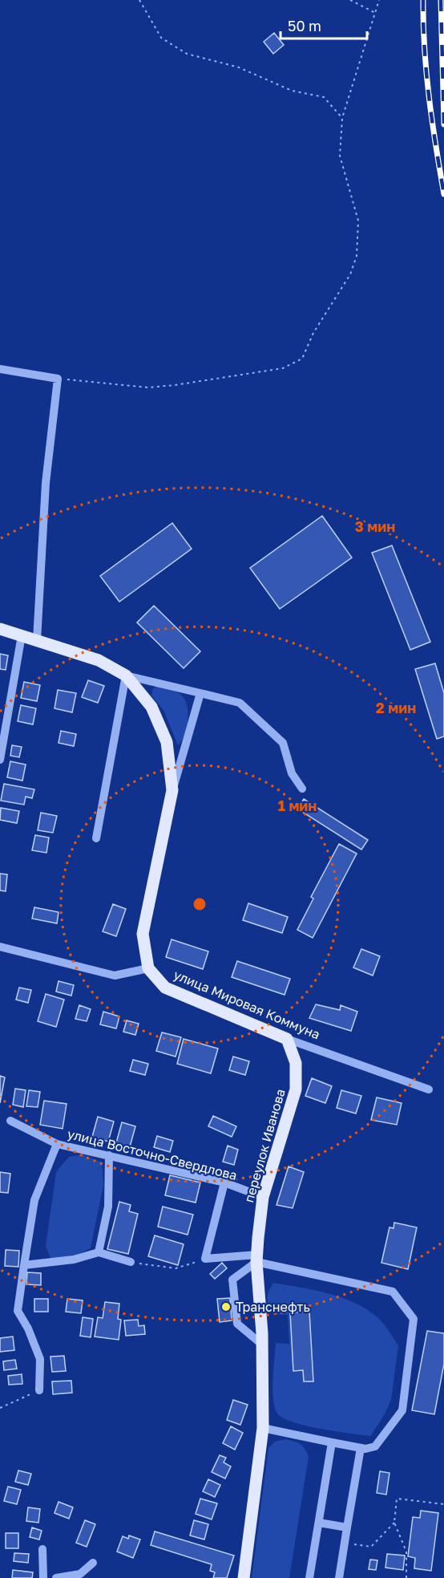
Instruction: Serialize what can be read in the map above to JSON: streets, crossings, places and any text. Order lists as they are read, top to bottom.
{
  "streets": {
    "main road": ["улица Мировая Коммуна", "переулок Иванова"],
    "street": ["улица Восточно-Свердлова"]
  },
  "crossings": [
    ["улица Мировая Коммуна", "переулок Иванова"],
    ["переулок Иванова", "улица Восточно-Свердлова"]
  ],
  "places": ["Транснефть"],
  "scale_bar": "50 m",
  "rings": ["3 мин", "2 мин", "1 мин"]
}
